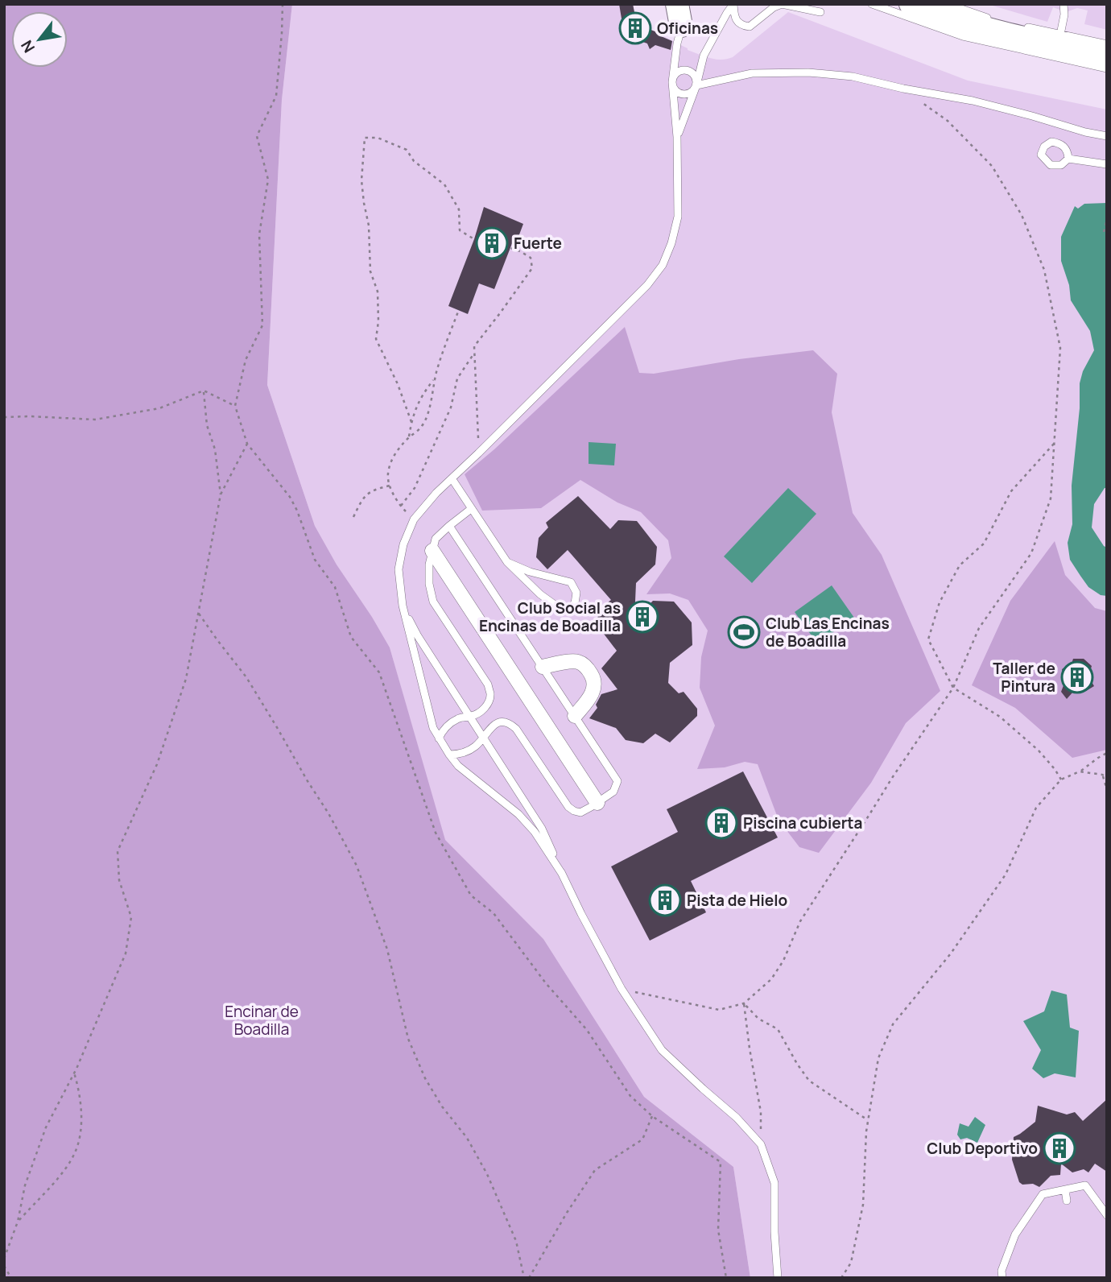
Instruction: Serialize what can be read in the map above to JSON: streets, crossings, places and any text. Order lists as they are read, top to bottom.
{
  "parks": ["Encinar de Boadilla"],
  "places": {
    "building": [
      "Oficinas",
      "Fuerte",
      "Club Social as Encinas de Boadilla",
      "Taller de Pintura",
      "Piscina cubierta",
      "Pista de Hielo",
      "Club Deportivo"
    ],
    "sports": ["Club Las Encinas de Boadilla"]
  },
  "north": "bottom left"
}
